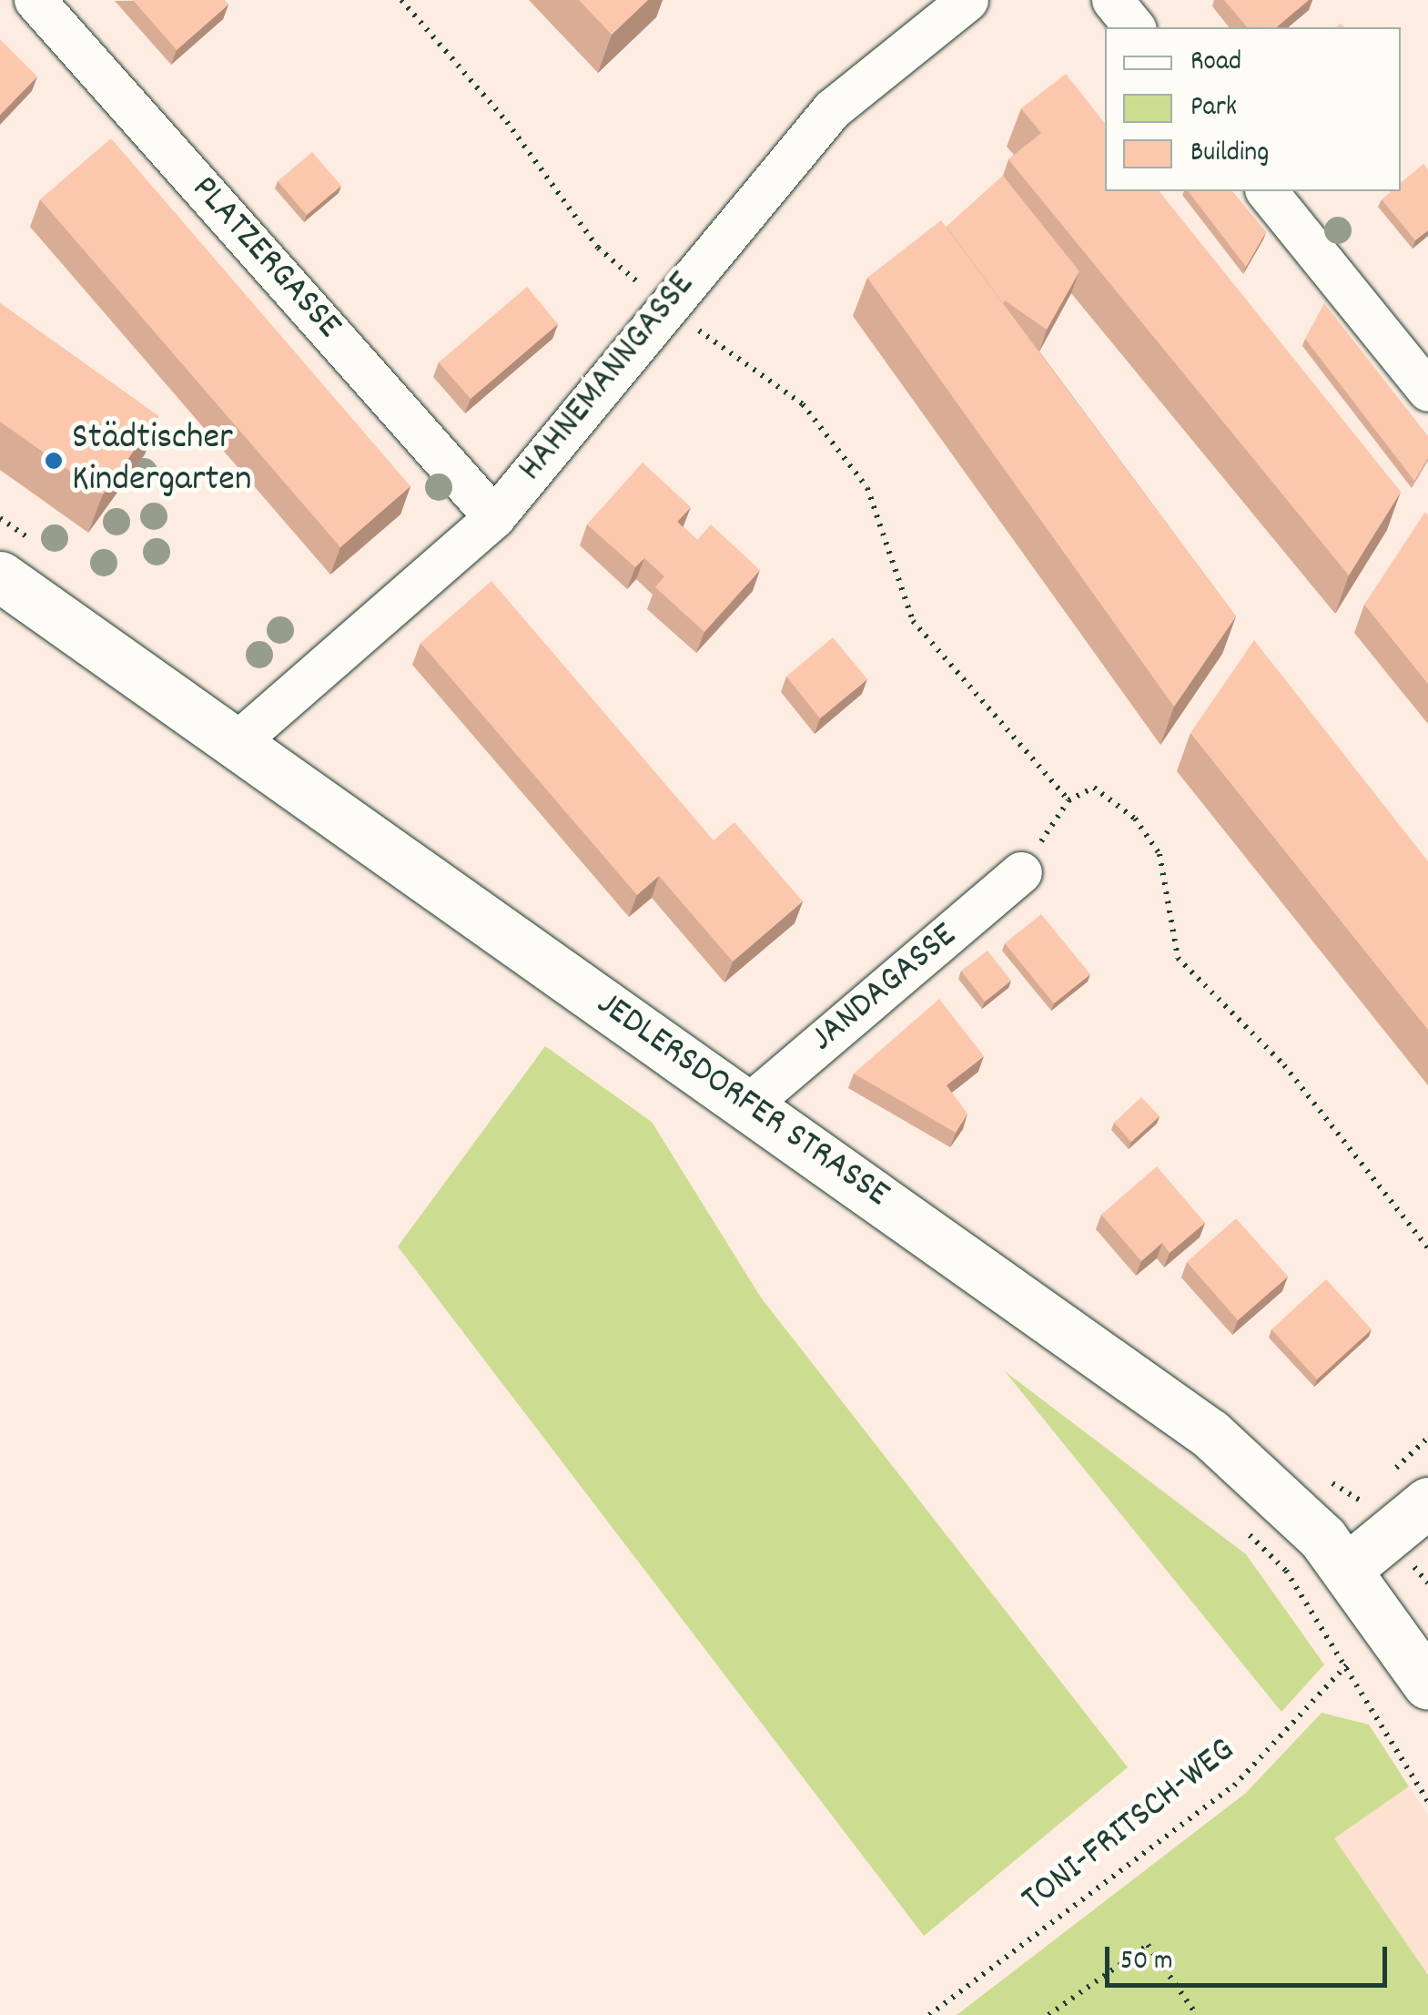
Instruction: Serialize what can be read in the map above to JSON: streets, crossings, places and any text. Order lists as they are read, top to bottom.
{
  "streets": {
    "street": [
      "PLATZERGASSE",
      "HAHNEMANNGASSE",
      "JANDAGASSE",
      "JEDLERSDORFER STRASSE"
    ],
    "path": ["TONI-FRITSCH-WEG"]
  },
  "crossings": [
    ["PLATZERGASSE", "HAHNEMANNGASSE"],
    ["HAHNEMANNGASSE", "JEDLERSDORFER STRASSE"],
    ["JANDAGASSE", "JEDLERSDORFER STRASSE"]
  ],
  "places": ["Städtischer Kindergarten"],
  "legend": ["Road", "Park", "Building"],
  "scale_bar": "50 m"
}
